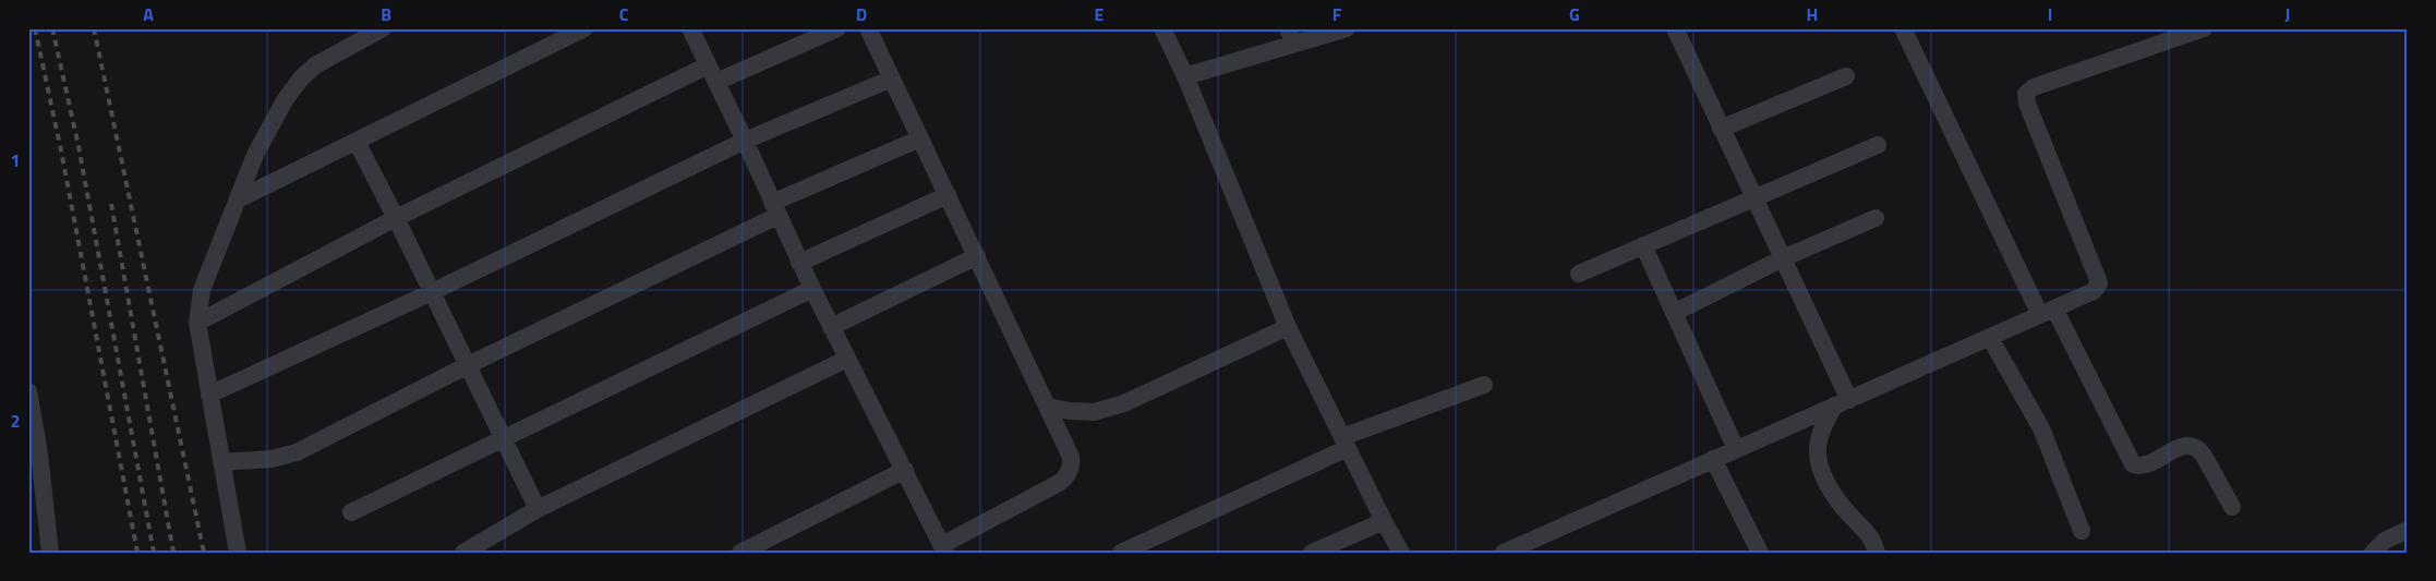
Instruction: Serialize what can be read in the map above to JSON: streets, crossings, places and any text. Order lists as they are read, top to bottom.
{
  "grid": {
    "columns": [
      "A",
      "B",
      "C",
      "D",
      "E",
      "F",
      "G",
      "H",
      "I",
      "J"
    ],
    "rows": ["1", "2"]
  }
}
